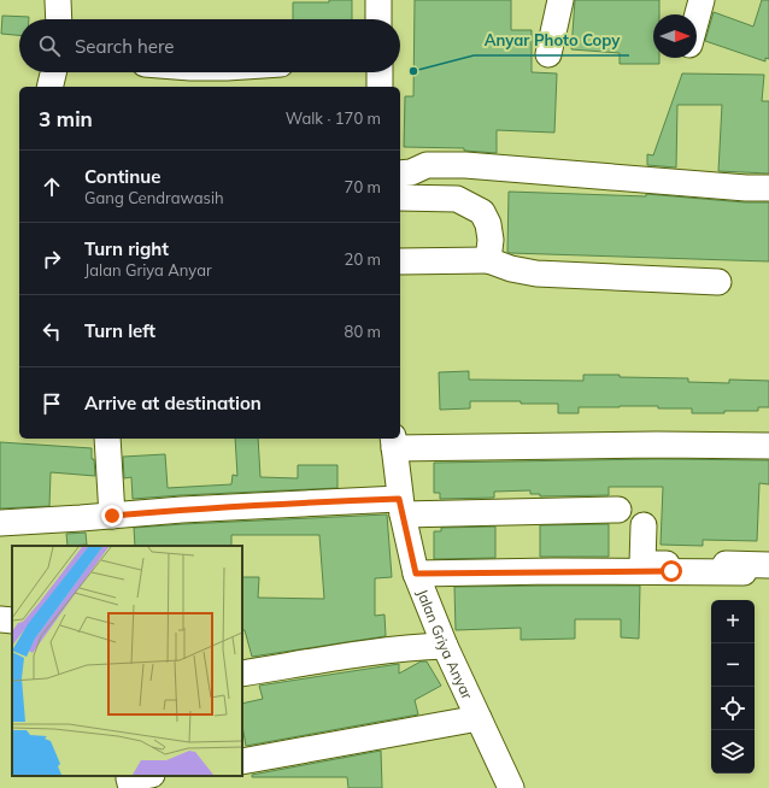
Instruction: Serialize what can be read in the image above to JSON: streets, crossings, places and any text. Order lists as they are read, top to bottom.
{
  "streets": {
    "street": ["Jalan Griya Anyar"]
  },
  "places": ["Anyar Photo Copy"],
  "north": "right",
  "page": {
    "search": "Search here",
    "heading": ["3 min", "Walk · 170 m"],
    "list": [
      ["Continue", "Gang Cendrawasih", "70 m"],
      ["Turn right", "Jalan Griya Anyar", "20 m"],
      ["Turn left", "80 m"],
      "Arrive at destination"
    ],
    "map_buttons": ["+", "−"]
  }
}
